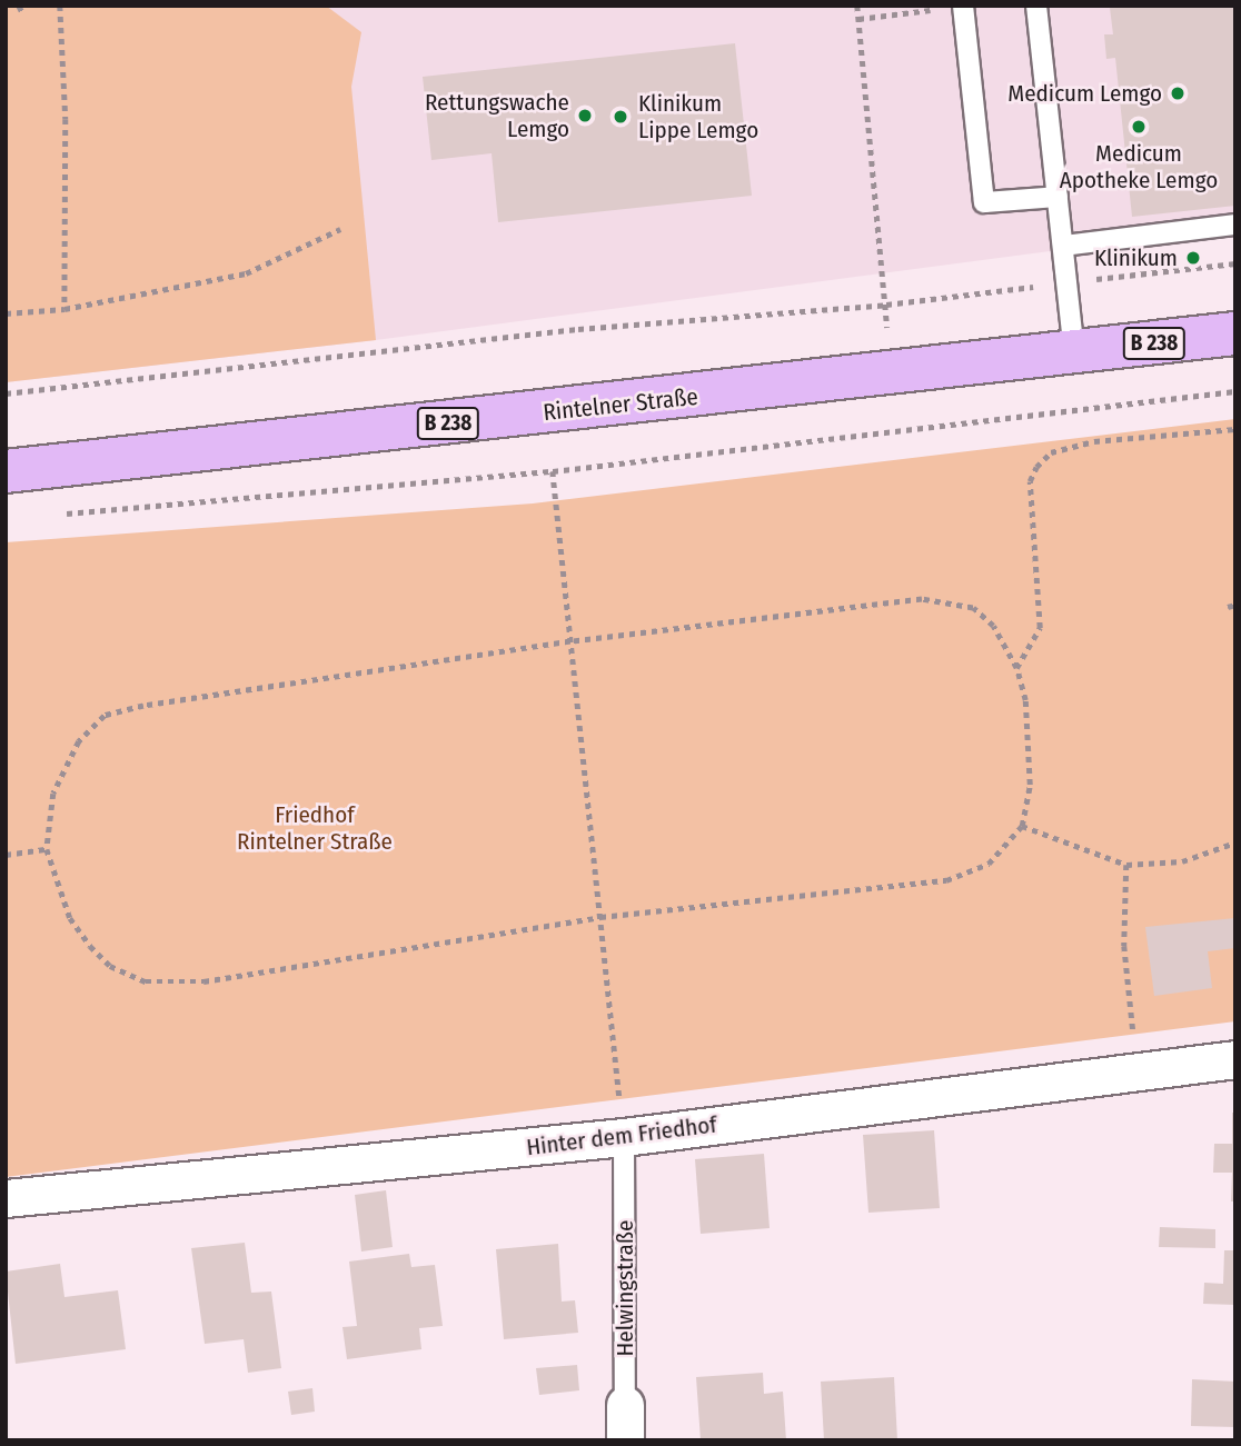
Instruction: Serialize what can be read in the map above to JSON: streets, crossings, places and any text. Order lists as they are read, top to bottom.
{
  "streets": {
    "main road": ["B 238", "Rintelner Straße"],
    "street": ["Hinter dem Friedhof"],
    "lane": ["Helwingstraße"]
  },
  "crossings": [
    ["Hinter dem Friedhof", "Helwingstraße"]
  ],
  "parks": ["Friedhof Rintelner Straße"],
  "places": [
    "Medicum Lemgo",
    "Rettungswache Lemgo",
    "Klinikum Lippe Lemgo",
    "Medicum Apotheke Lemgo",
    "Klinikum"
  ]
}
